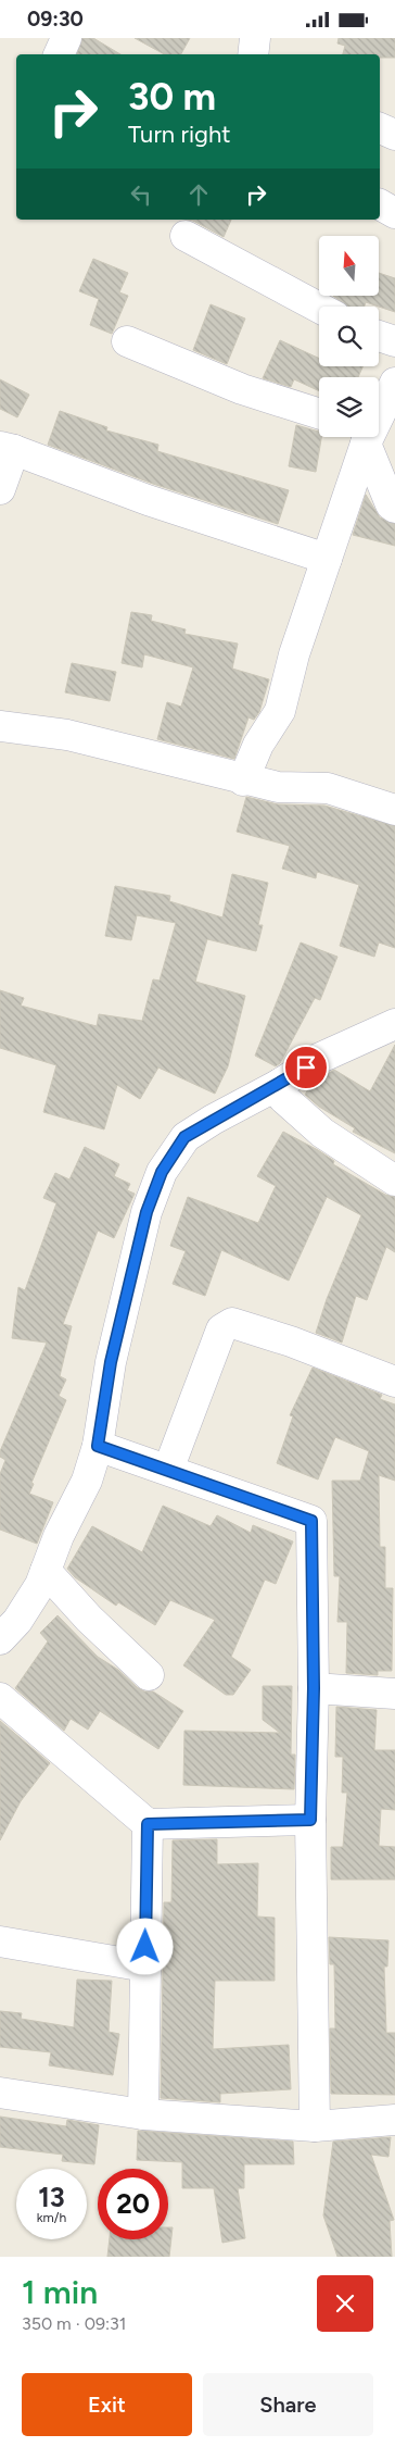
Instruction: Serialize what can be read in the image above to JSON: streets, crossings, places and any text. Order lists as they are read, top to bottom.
{
  "north": "top",
  "page": {
    "status": "09:30",
    "turn": ["30 m", "Turn right"],
    "speed": "13 km/h",
    "limit": "20",
    "heading": ["1 min", "350 m · 09:31"],
    "buttons": ["Exit", "Share"]
  }
}
